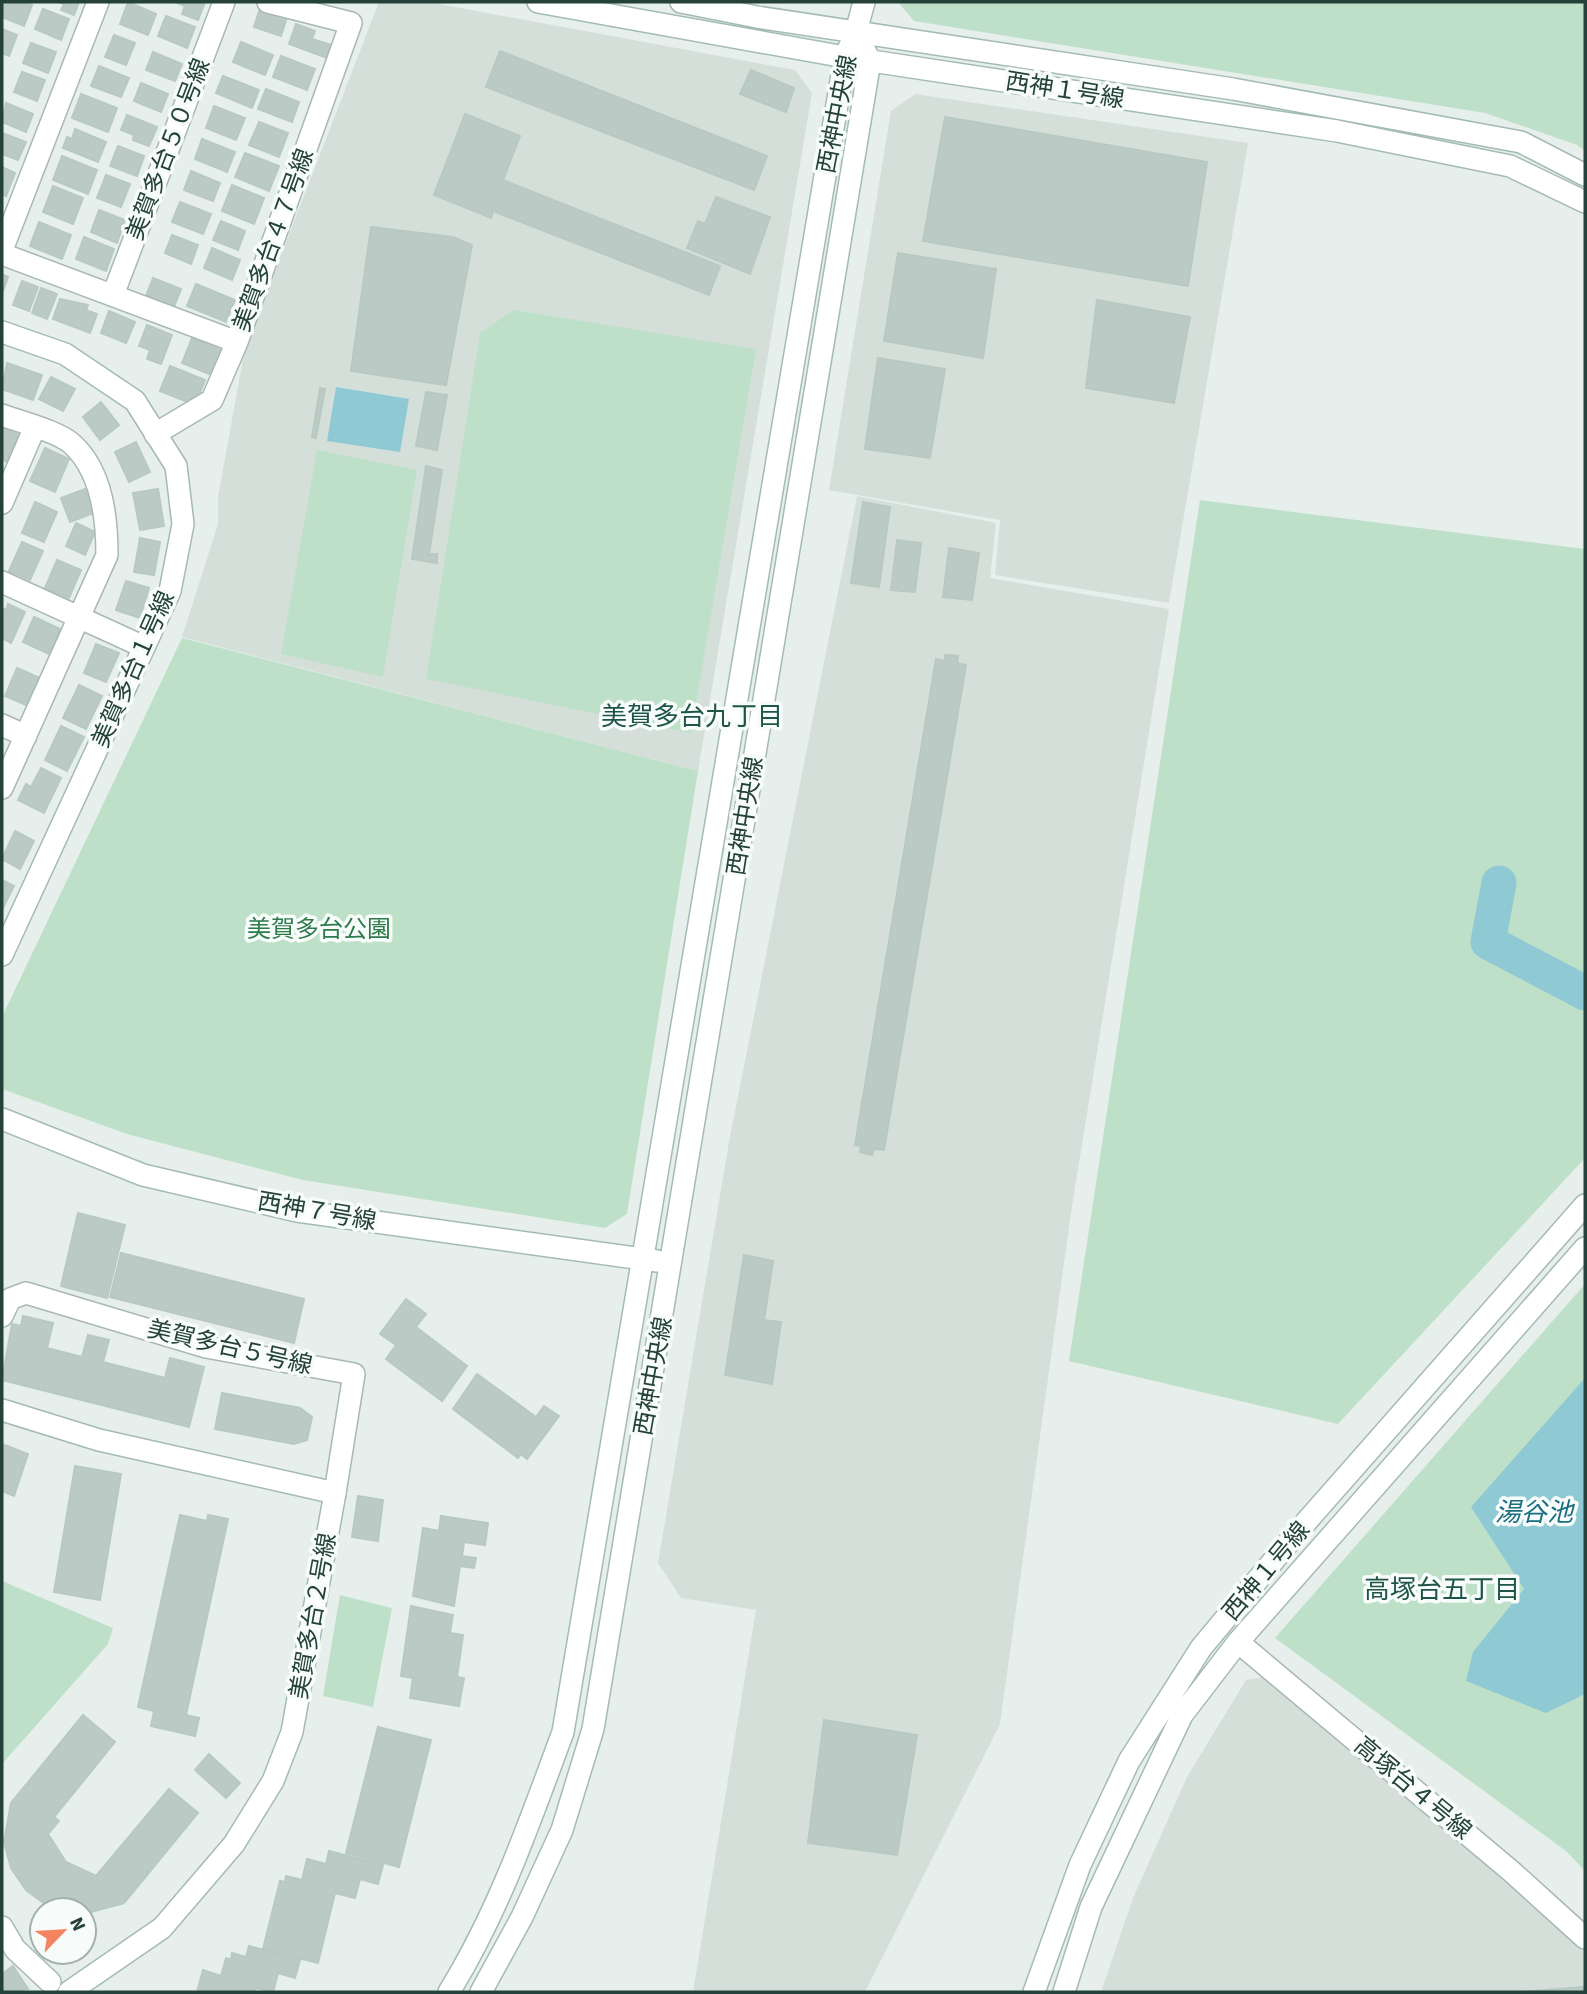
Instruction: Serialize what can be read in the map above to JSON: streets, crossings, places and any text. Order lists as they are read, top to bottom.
{
  "streets": {
    "street": [
      "西神１号線",
      "西神中央線",
      "美賀多台５０号線",
      "美賀多台４７号線",
      "美賀多台１号線",
      "西神７号線",
      "美賀多台５号線",
      "美賀多台２号線",
      "高塚台４号線"
    ]
  },
  "crossings": [
    ["西神１号線", "西神中央線"],
    ["西神１号線", "高塚台４号線"],
    ["西神中央線", "西神７号線"],
    ["美賀多台５０号線", "美賀多台４７号線"],
    ["美賀多台５号線", "美賀多台２号線"]
  ],
  "districts": ["美賀多台九丁目", "高塚台五丁目"],
  "water": ["湯谷池"],
  "parks": ["美賀多台公園"],
  "north": "top right"
}
